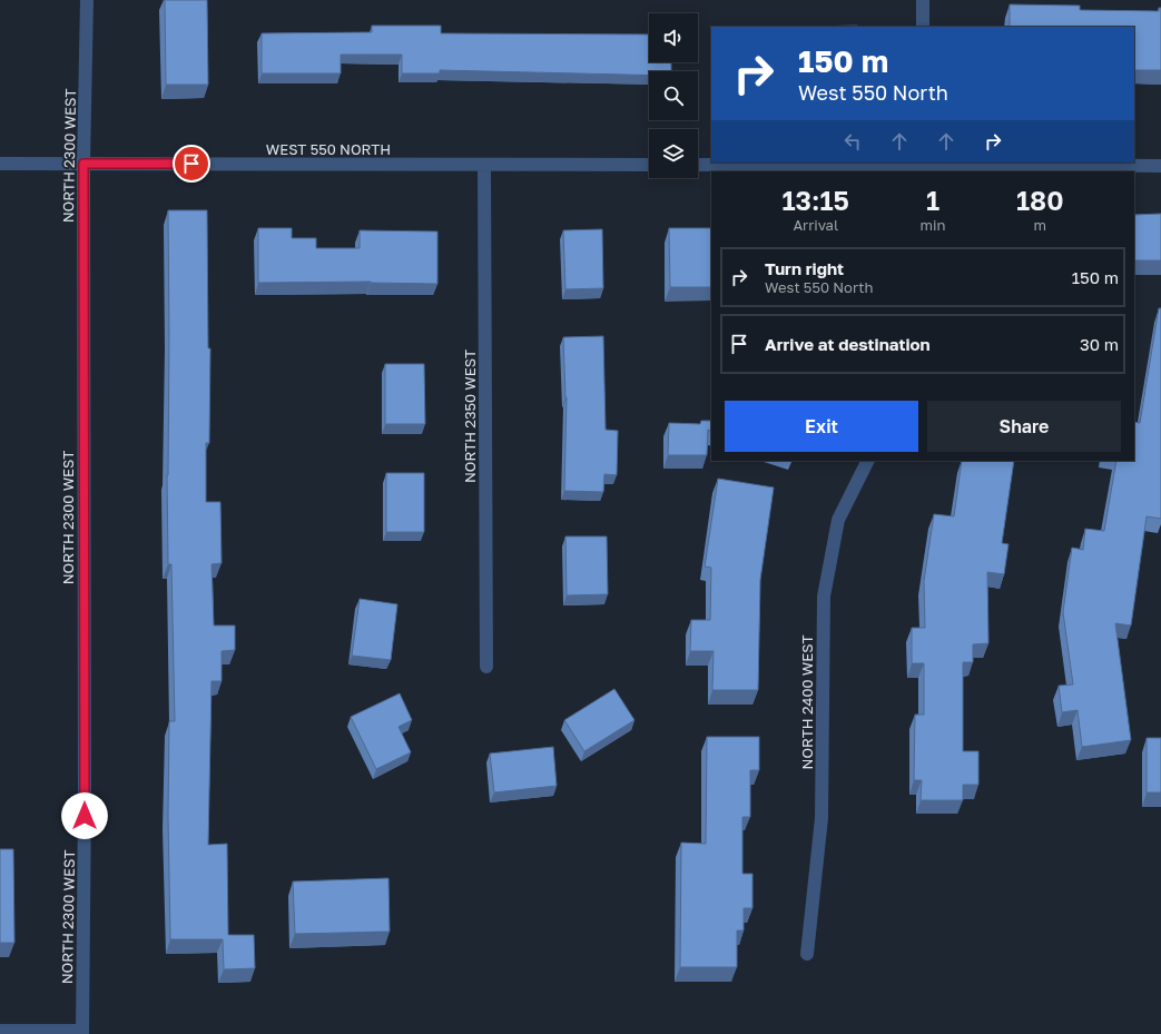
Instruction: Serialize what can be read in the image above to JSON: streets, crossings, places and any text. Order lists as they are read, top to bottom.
{
  "streets": {
    "street": [
      "WEST 550 NORTH",
      "NORTH 2300 WEST",
      "NORTH 2350 WEST",
      "NORTH 2400 WEST"
    ]
  },
  "crossings": [
    ["WEST 550 NORTH", "NORTH 2300 WEST"],
    ["WEST 550 NORTH", "NORTH 2350 WEST"]
  ],
  "page": {
    "turn": ["150 m", "West 550 North"],
    "eta": [
      "13:15",
      "Arrival",
      "1",
      "min",
      "180",
      "m"
    ],
    "list": [
      {
        "name": "Turn right",
        "note": "West 550 North",
        "value": "150 m"
      },
      {
        "name": "Arrive at destination",
        "value": "30 m"
      }
    ],
    "buttons": ["Exit", "Share"]
  }
}
